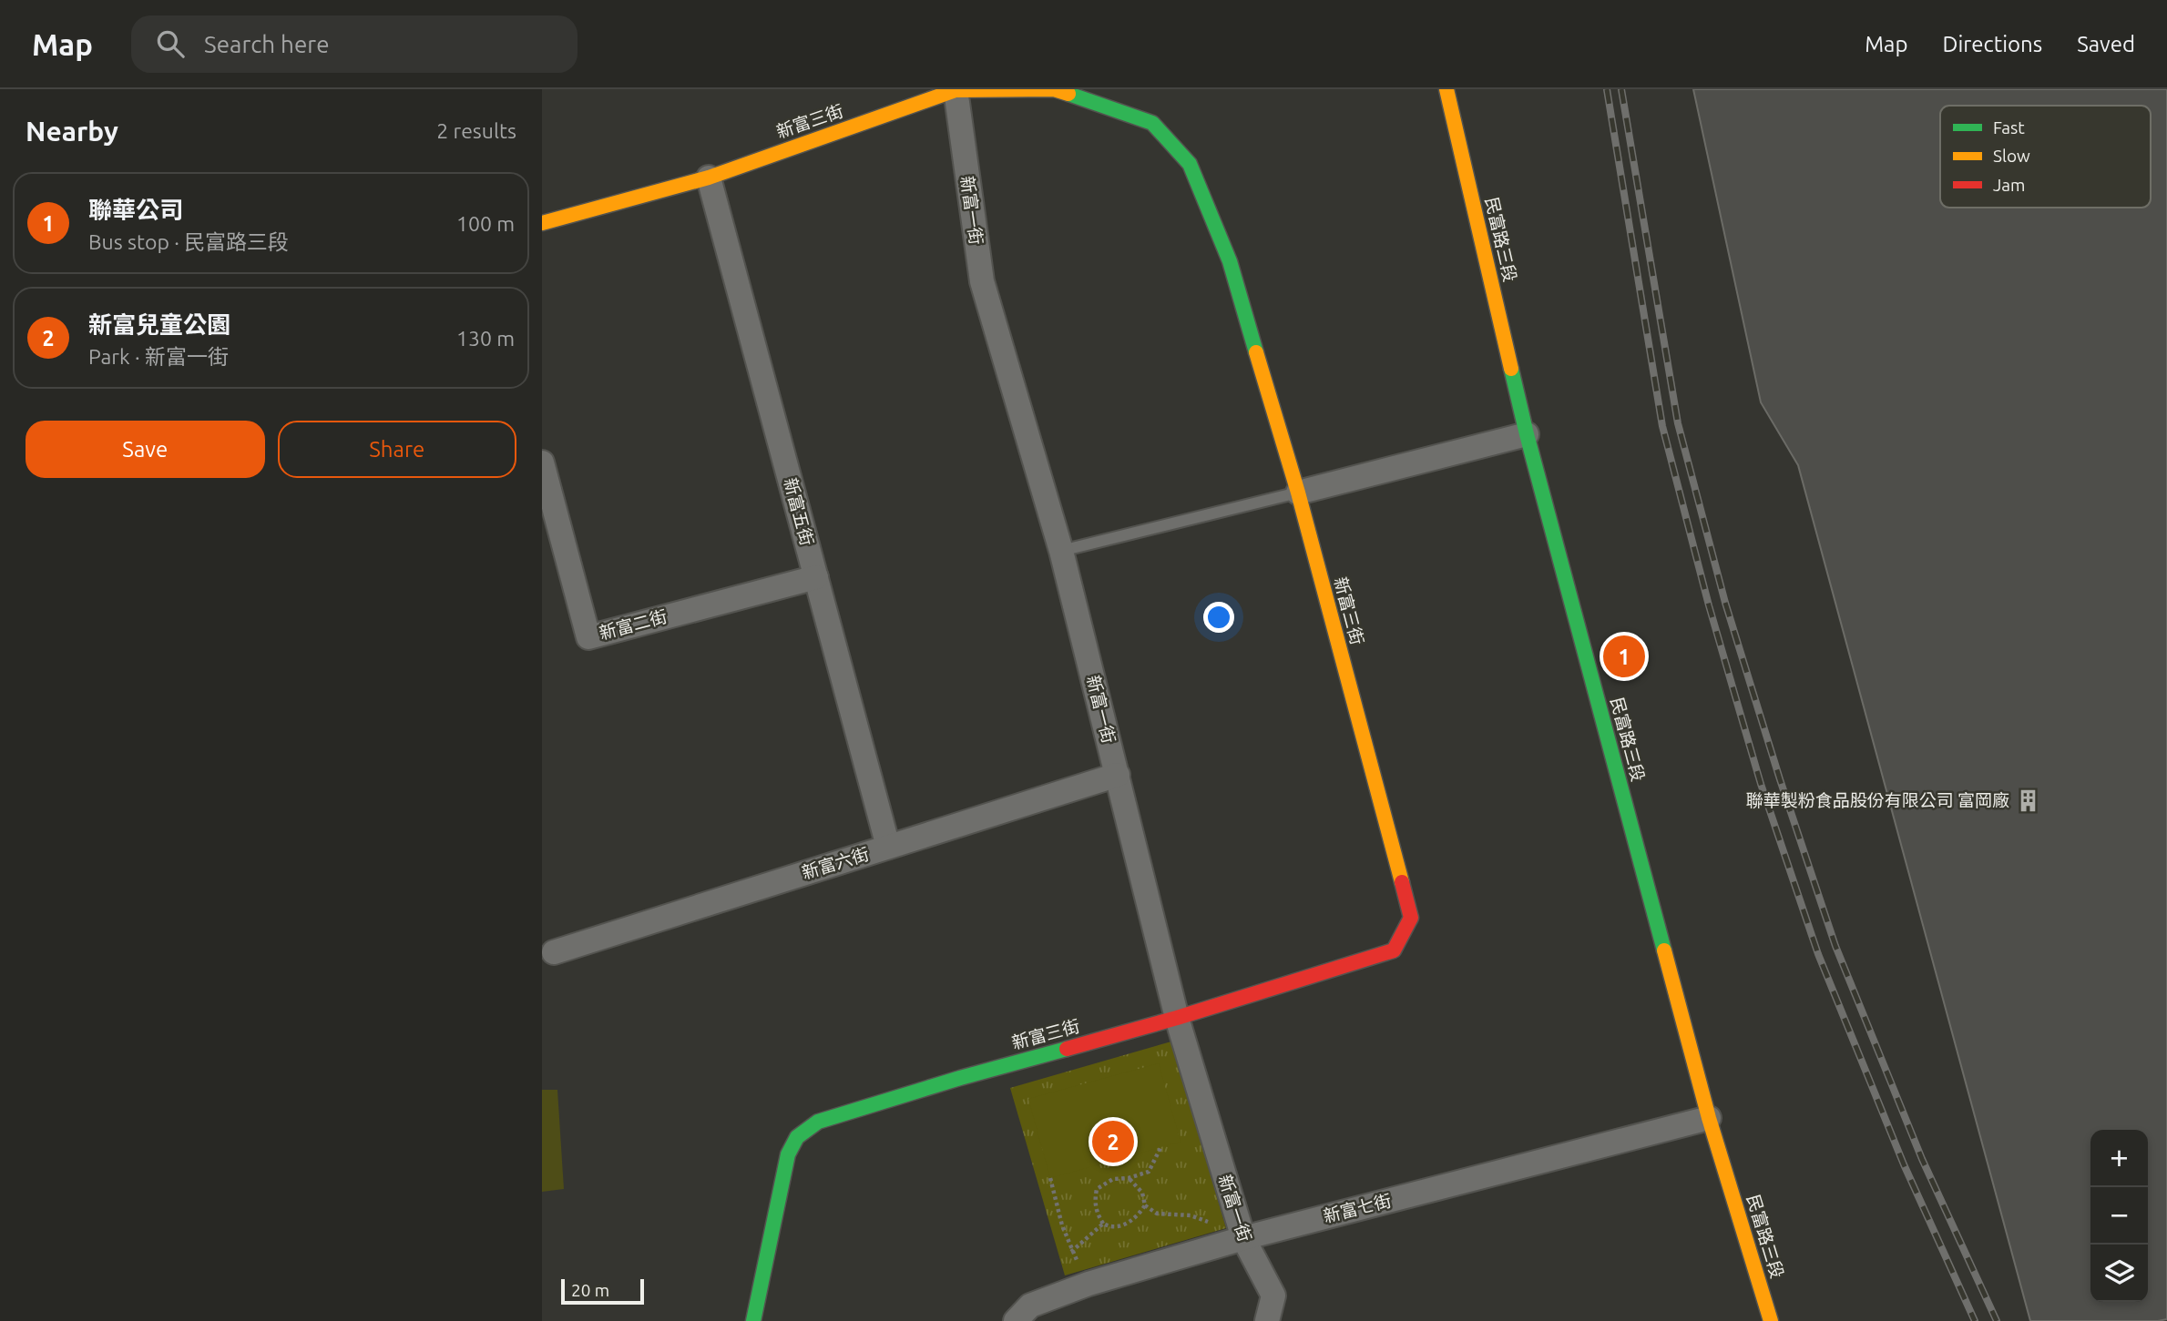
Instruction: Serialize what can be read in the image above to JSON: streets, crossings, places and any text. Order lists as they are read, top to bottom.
{
  "streets": {
    "street": [
      "新富三街",
      "新富一街",
      "民富路三段",
      "新富五街",
      "新富二街",
      "新富六街",
      "新富七街"
    ]
  },
  "crossings": [
    ["新富三街", "新富一街"],
    ["新富三街", "新富五街"],
    ["新富一街", "新富六街"],
    ["新富一街", "新富七街"],
    ["民富路三段", "新富七街"],
    ["新富五街", "新富二街"],
    ["新富五街", "新富六街"]
  ],
  "places": {
    "building": ["聯華製粉食品股份有限公司 富岡廠"]
  },
  "legend": ["Fast", "Slow", "Jam"],
  "scale_bar": "20 m",
  "page": {
    "header": "Map",
    "search": "Search here",
    "nav": ["Map", "Directions", "Saved"],
    "heading": ["Nearby", "2 results"],
    "list": [
      {
        "mark": "1",
        "name": "聯華公司",
        "note": "Bus stop · 民富路三段",
        "value": "100 m"
      },
      {
        "mark": "2",
        "name": "新富兒童公園",
        "note": "Park · 新富一街",
        "value": "130 m"
      }
    ],
    "buttons": ["Save", "Share"],
    "pins": ["1", "2"],
    "map_buttons": ["+", "−"],
    "scale": "20 m"
  }
}
